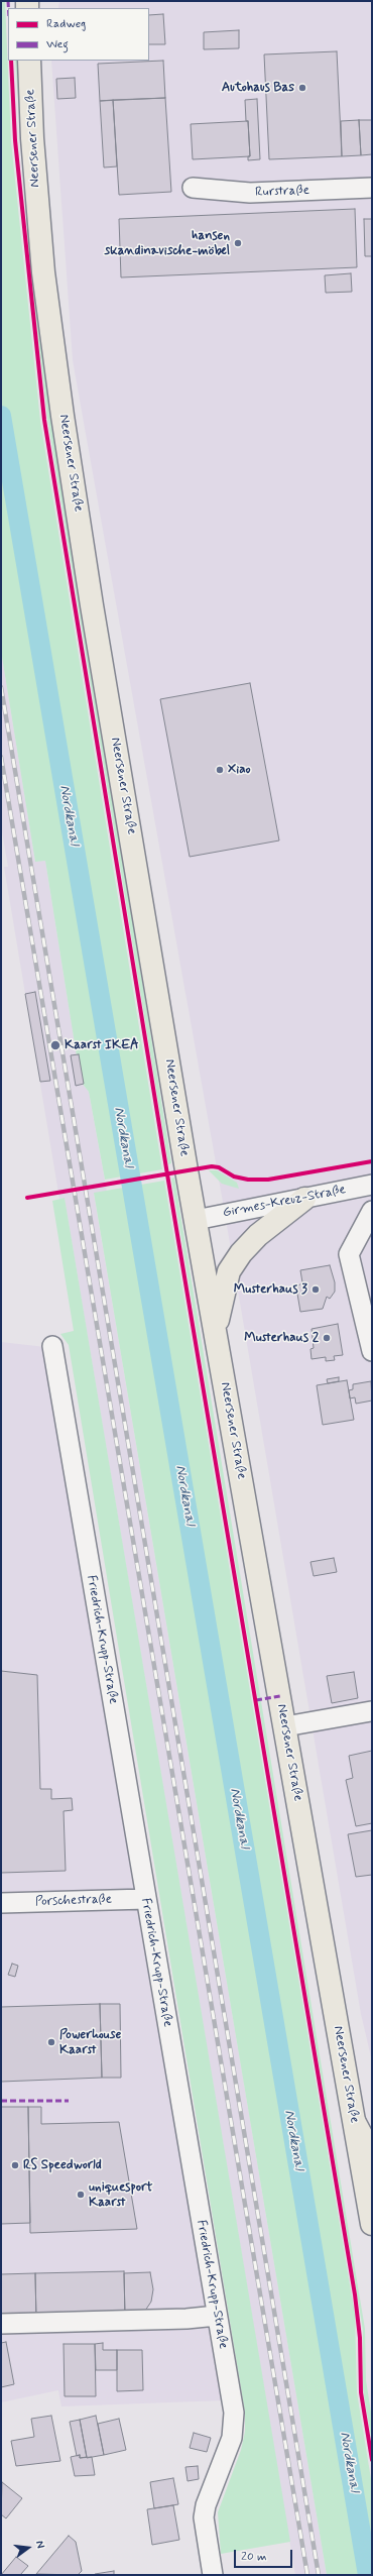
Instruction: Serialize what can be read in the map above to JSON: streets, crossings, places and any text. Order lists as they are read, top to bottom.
{
  "streets": {
    "main road": ["Neersener Straße"],
    "street": [
      "Rurstraße",
      "Girmes-Kreuz-Straße",
      "Friedrich-Krupp-Straße",
      "Porschestraße"
    ]
  },
  "crossings": [
    ["Neersener Straße", "Girmes-Kreuz-Straße"],
    ["Friedrich-Krupp-Straße", "Porschestraße"]
  ],
  "water": ["Nordkanal"],
  "places": [
    "Autohaus Bas",
    "hansen skandinavische-möbel",
    "Xiao",
    "Kaarst IKEA",
    "Musterhaus 3",
    "Musterhaus 2",
    "Powerhouse Kaarst",
    "RS Speedworld",
    "uniquesport Kaarst"
  ],
  "legend": ["Radweg", "Weg"],
  "scale_bar": "20 m",
  "north": "right"
}
